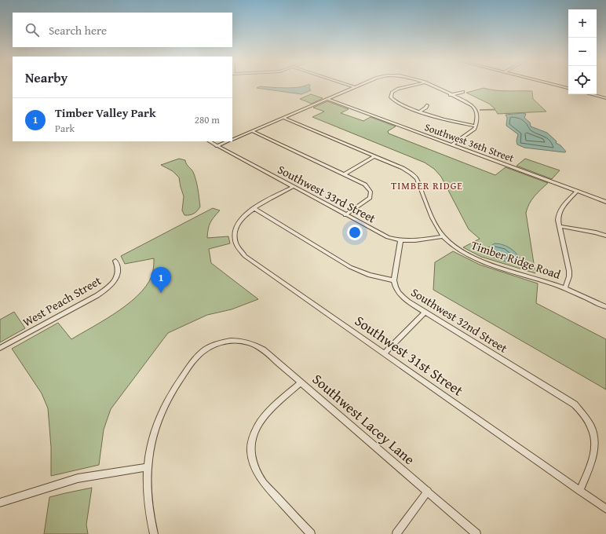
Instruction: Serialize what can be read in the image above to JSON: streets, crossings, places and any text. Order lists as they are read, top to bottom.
{
  "streets": {
    "street": [
      "Southwest 36th Street",
      "Southwest 33rd Street",
      "Timber Ridge Road",
      "West Peach Street",
      "Southwest 32nd Street",
      "Southwest 31st Street",
      "Southwest Lacey Lane"
    ]
  },
  "crossings": [
    ["Southwest 33rd Street", "Timber Ridge Road"],
    ["Southwest 32nd Street", "Southwest 31st Street"]
  ],
  "districts": ["TIMBER RIDGE"],
  "page": {
    "map_buttons": ["+", "−"],
    "search": "Search here",
    "heading": "Nearby",
    "list": [
      {
        "mark": "1",
        "name": "Timber Valley Park",
        "note": "Park",
        "value": "280 m"
      }
    ],
    "pins": "1"
  }
}
